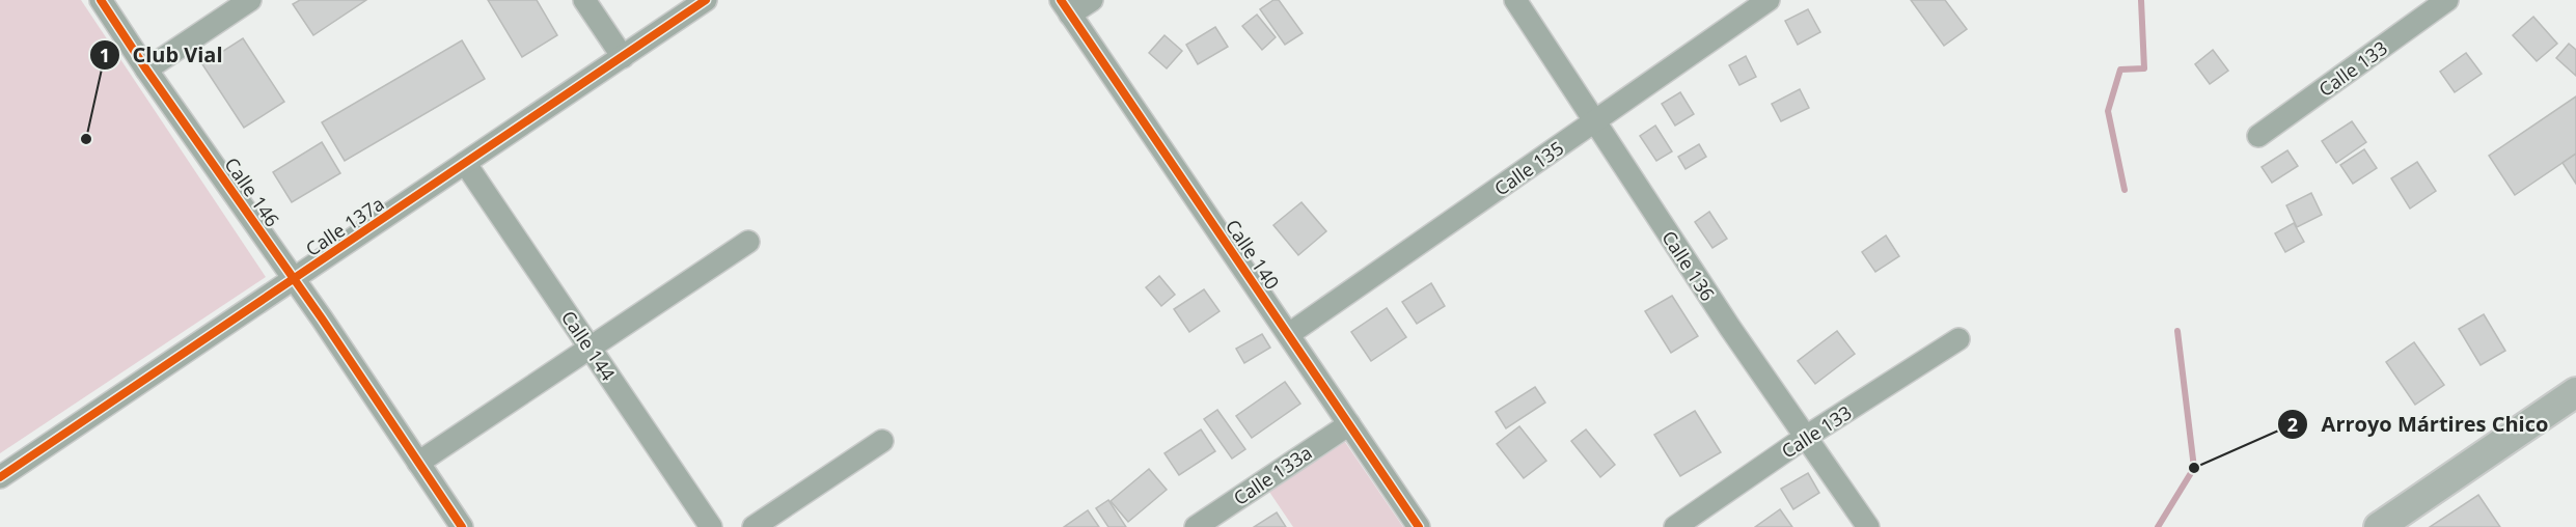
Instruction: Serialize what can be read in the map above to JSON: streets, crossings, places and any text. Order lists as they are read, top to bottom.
{
  "streets": {
    "street": [
      "Calle 133",
      "Calle 135",
      "Calle 146",
      "Calle 137a",
      "Calle 140",
      "Calle 136",
      "Calle 144",
      "Calle 133a"
    ]
  },
  "crossings": [
    ["Calle 133", "Calle 136"],
    ["Calle 135", "Calle 140"],
    ["Calle 135", "Calle 136"],
    ["Calle 146", "Calle 137a"],
    ["Calle 137a", "Calle 144"],
    ["Calle 140", "Calle 133a"]
  ],
  "places": ["Club Vial", "Arroyo Mártires Chico"]
}
